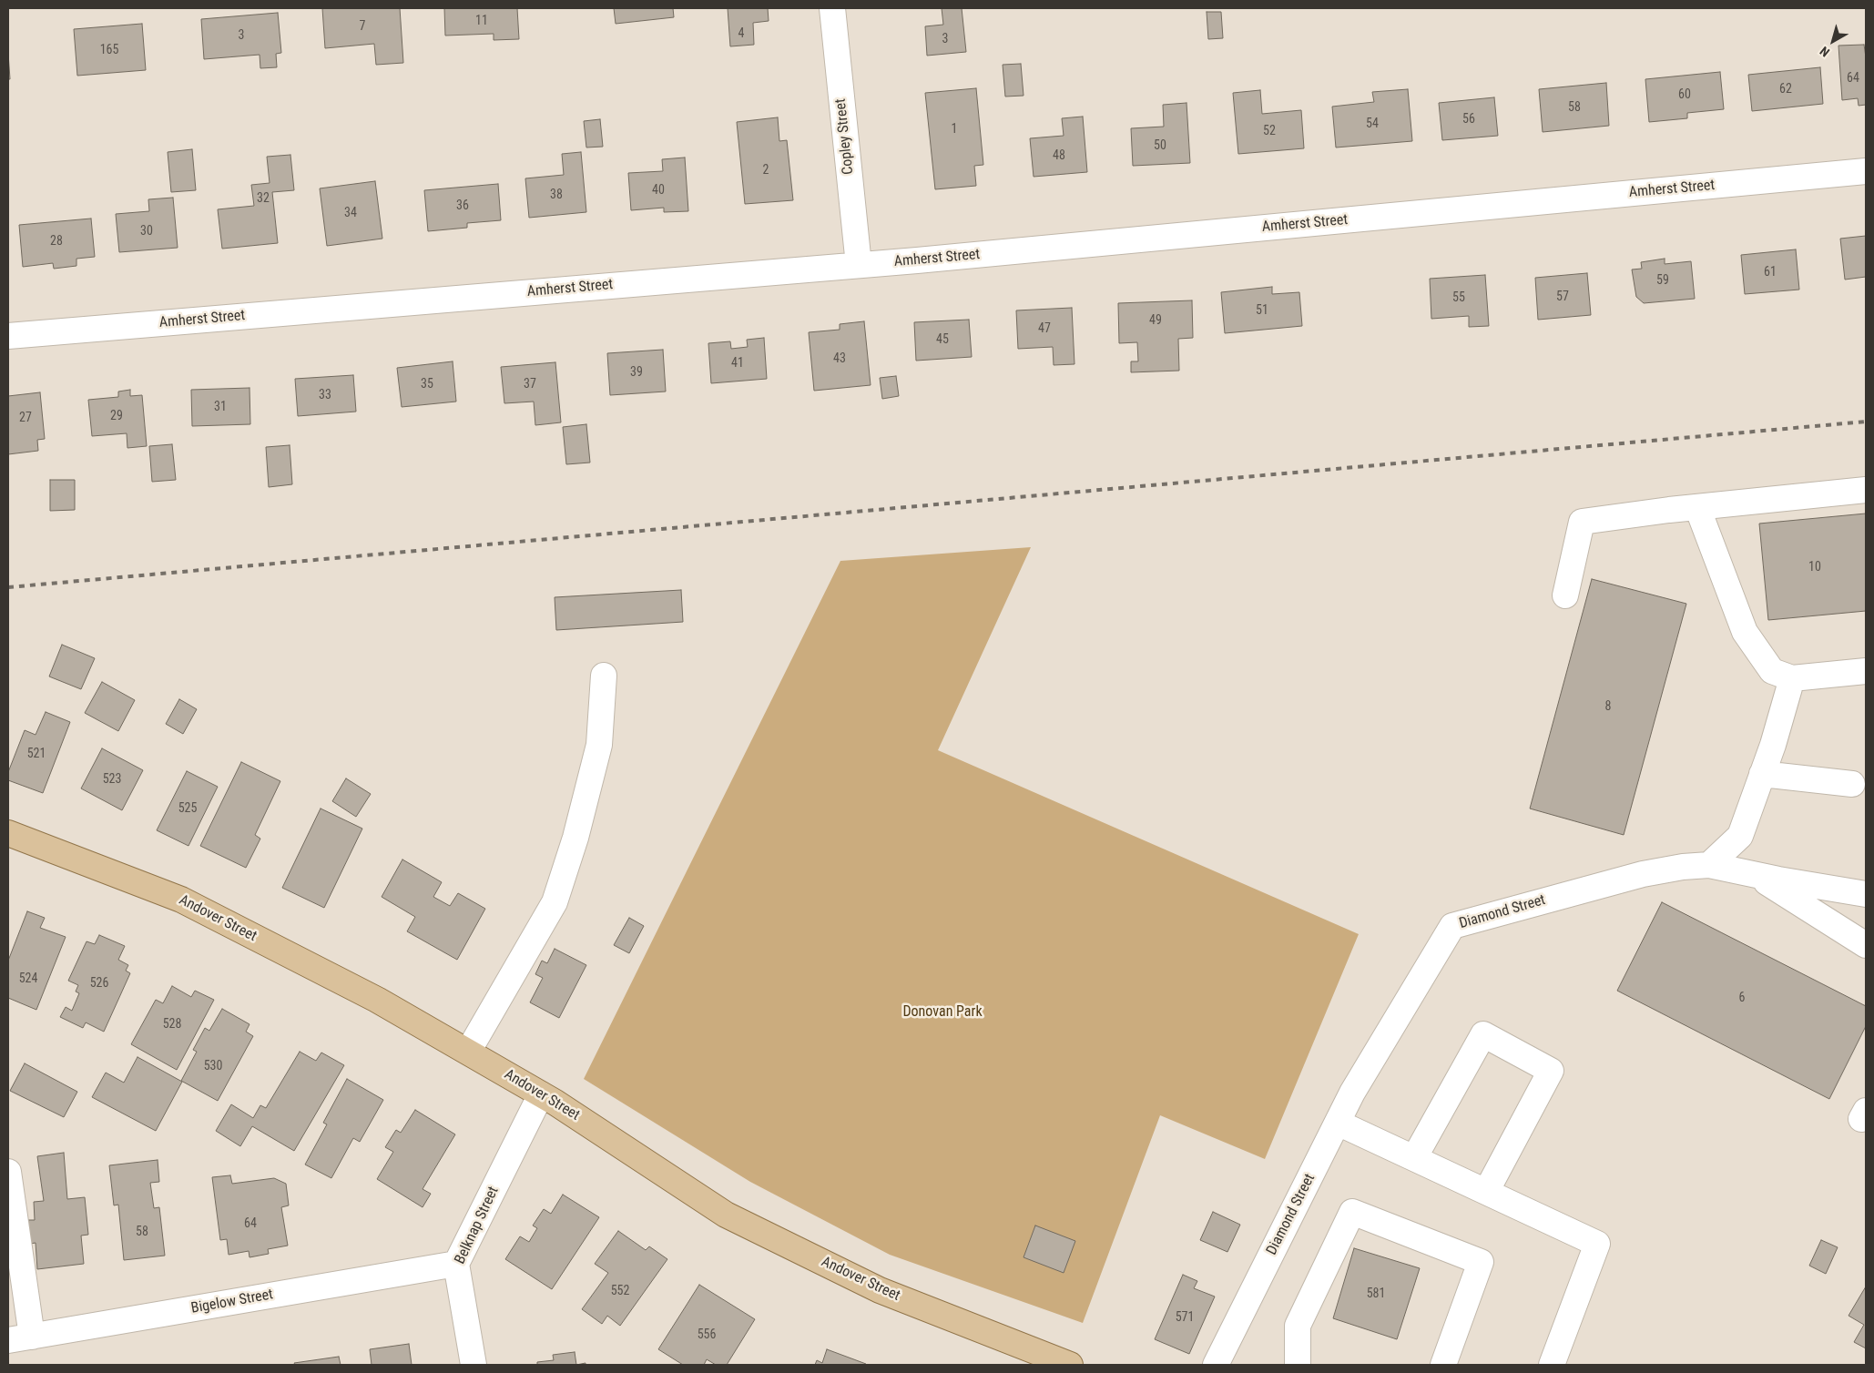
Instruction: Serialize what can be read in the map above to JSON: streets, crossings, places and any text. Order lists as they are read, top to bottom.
{
  "streets": {
    "main road": ["Andover Street"],
    "street": [
      "Copley Street",
      "Amherst Street",
      "Diamond Street",
      "Belknap Street",
      "Bigelow Street"
    ]
  },
  "crossings": [
    ["Copley Street", "Amherst Street"],
    ["Andover Street", "Belknap Street"],
    ["Belknap Street", "Bigelow Street"]
  ],
  "parks": ["Donovan Park"],
  "house_numbers": [
    "11",
    "7",
    "4",
    "3",
    "3",
    "165",
    "64",
    "62",
    "60",
    "58",
    "56",
    "54",
    "1",
    "52",
    "50",
    "48",
    "2",
    "40",
    "38",
    "32",
    "36",
    "34",
    "30",
    "28",
    "61",
    "59",
    "57",
    "55",
    "51",
    "49",
    "47",
    "45",
    "43",
    "41",
    "39",
    "35",
    "37",
    "33",
    "31",
    "29",
    "27",
    "10",
    "8",
    "521",
    "523",
    "525",
    "524",
    "526",
    "6",
    "528",
    "530",
    "64",
    "58",
    "552",
    "581",
    "571",
    "556"
  ],
  "north": "bottom left"
}
